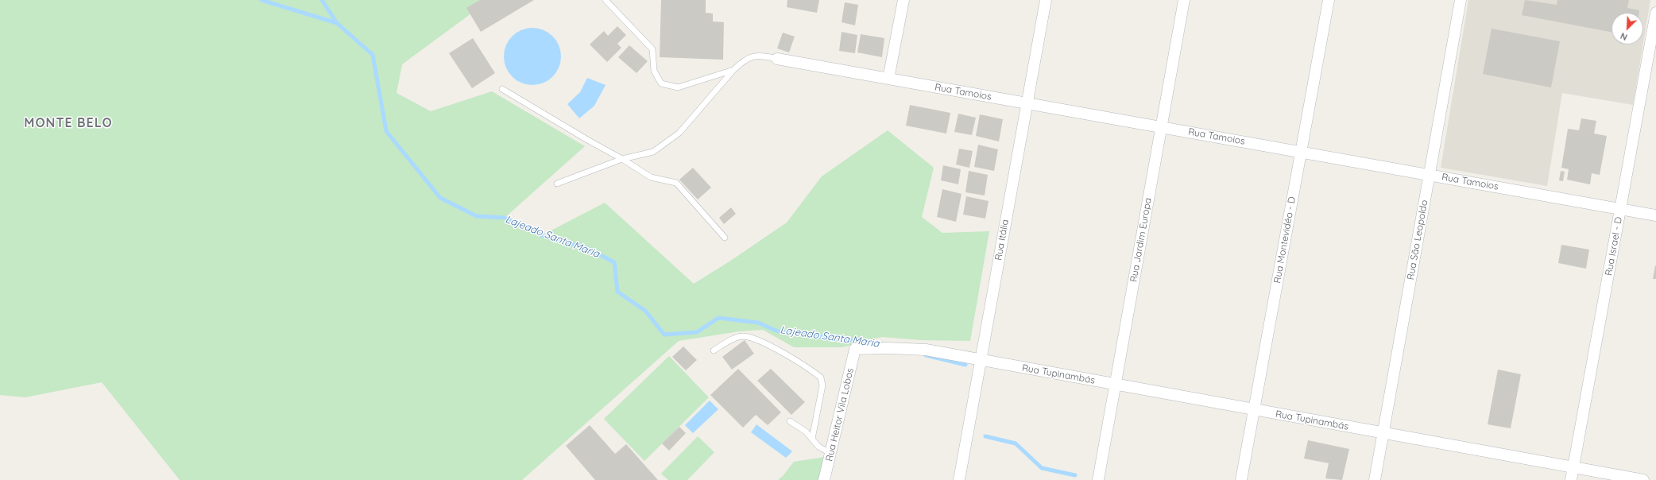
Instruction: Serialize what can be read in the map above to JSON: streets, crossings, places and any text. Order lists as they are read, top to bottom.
{
  "streets": {
    "street": [
      "Rua Tamoios",
      "Rua Itália",
      "Rua Jardim Europa",
      "Rua Montevidéo - D",
      "Rua São Leopoldo",
      "Rua Israel - D",
      "Rua Tupinambás",
      "Rua Heitor Vila Lobos"
    ]
  },
  "crossings": [
    ["Rua Tamoios", "Rua Itália"],
    ["Rua Tamoios", "Rua Jardim Europa"],
    ["Rua Tamoios", "Rua Montevidéo - D"],
    ["Rua Tamoios", "Rua São Leopoldo"],
    ["Rua Tamoios", "Rua Israel - D"],
    ["Rua Itália", "Rua Tupinambás"],
    ["Rua Jardim Europa", "Rua Tupinambás"],
    ["Rua Montevidéo - D", "Rua Tupinambás"],
    ["Rua São Leopoldo", "Rua Tupinambás"],
    ["Rua Israel - D", "Rua Tupinambás"],
    ["Rua Tupinambás", "Rua Heitor Vila Lobos"]
  ],
  "districts": ["MONTE BELO"],
  "water": ["Lajeado Santa Maria"],
  "north": "bottom left"
}
